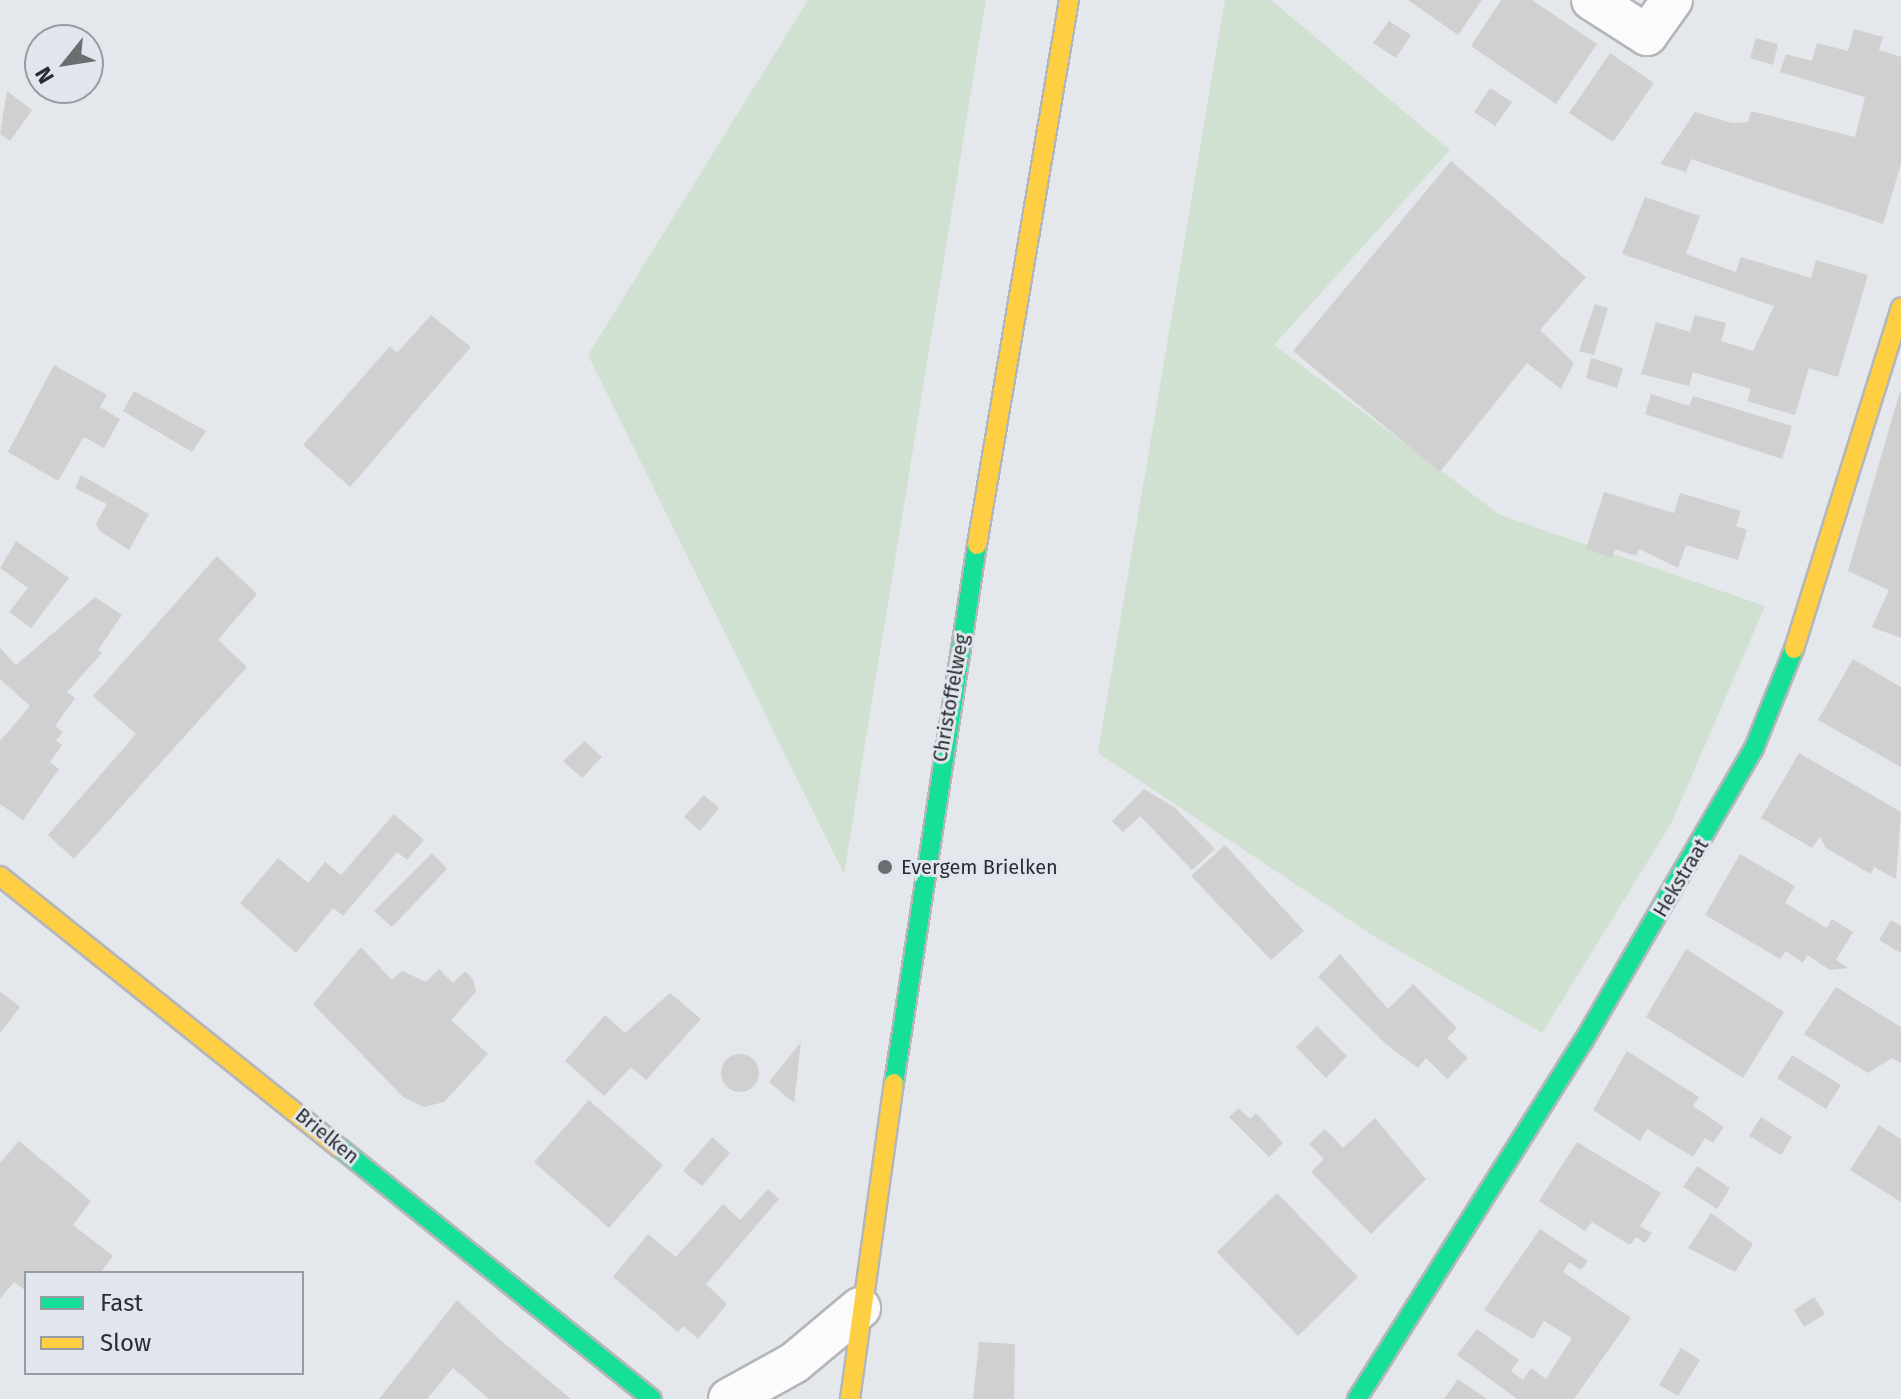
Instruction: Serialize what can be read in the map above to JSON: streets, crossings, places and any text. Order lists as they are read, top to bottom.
{
  "streets": {
    "street": ["Christoffelweg", "Hekstraat", "Brielken"]
  },
  "places": ["Evergem Brielken"],
  "legend": ["Fast", "Slow"],
  "north": "bottom left"
}
